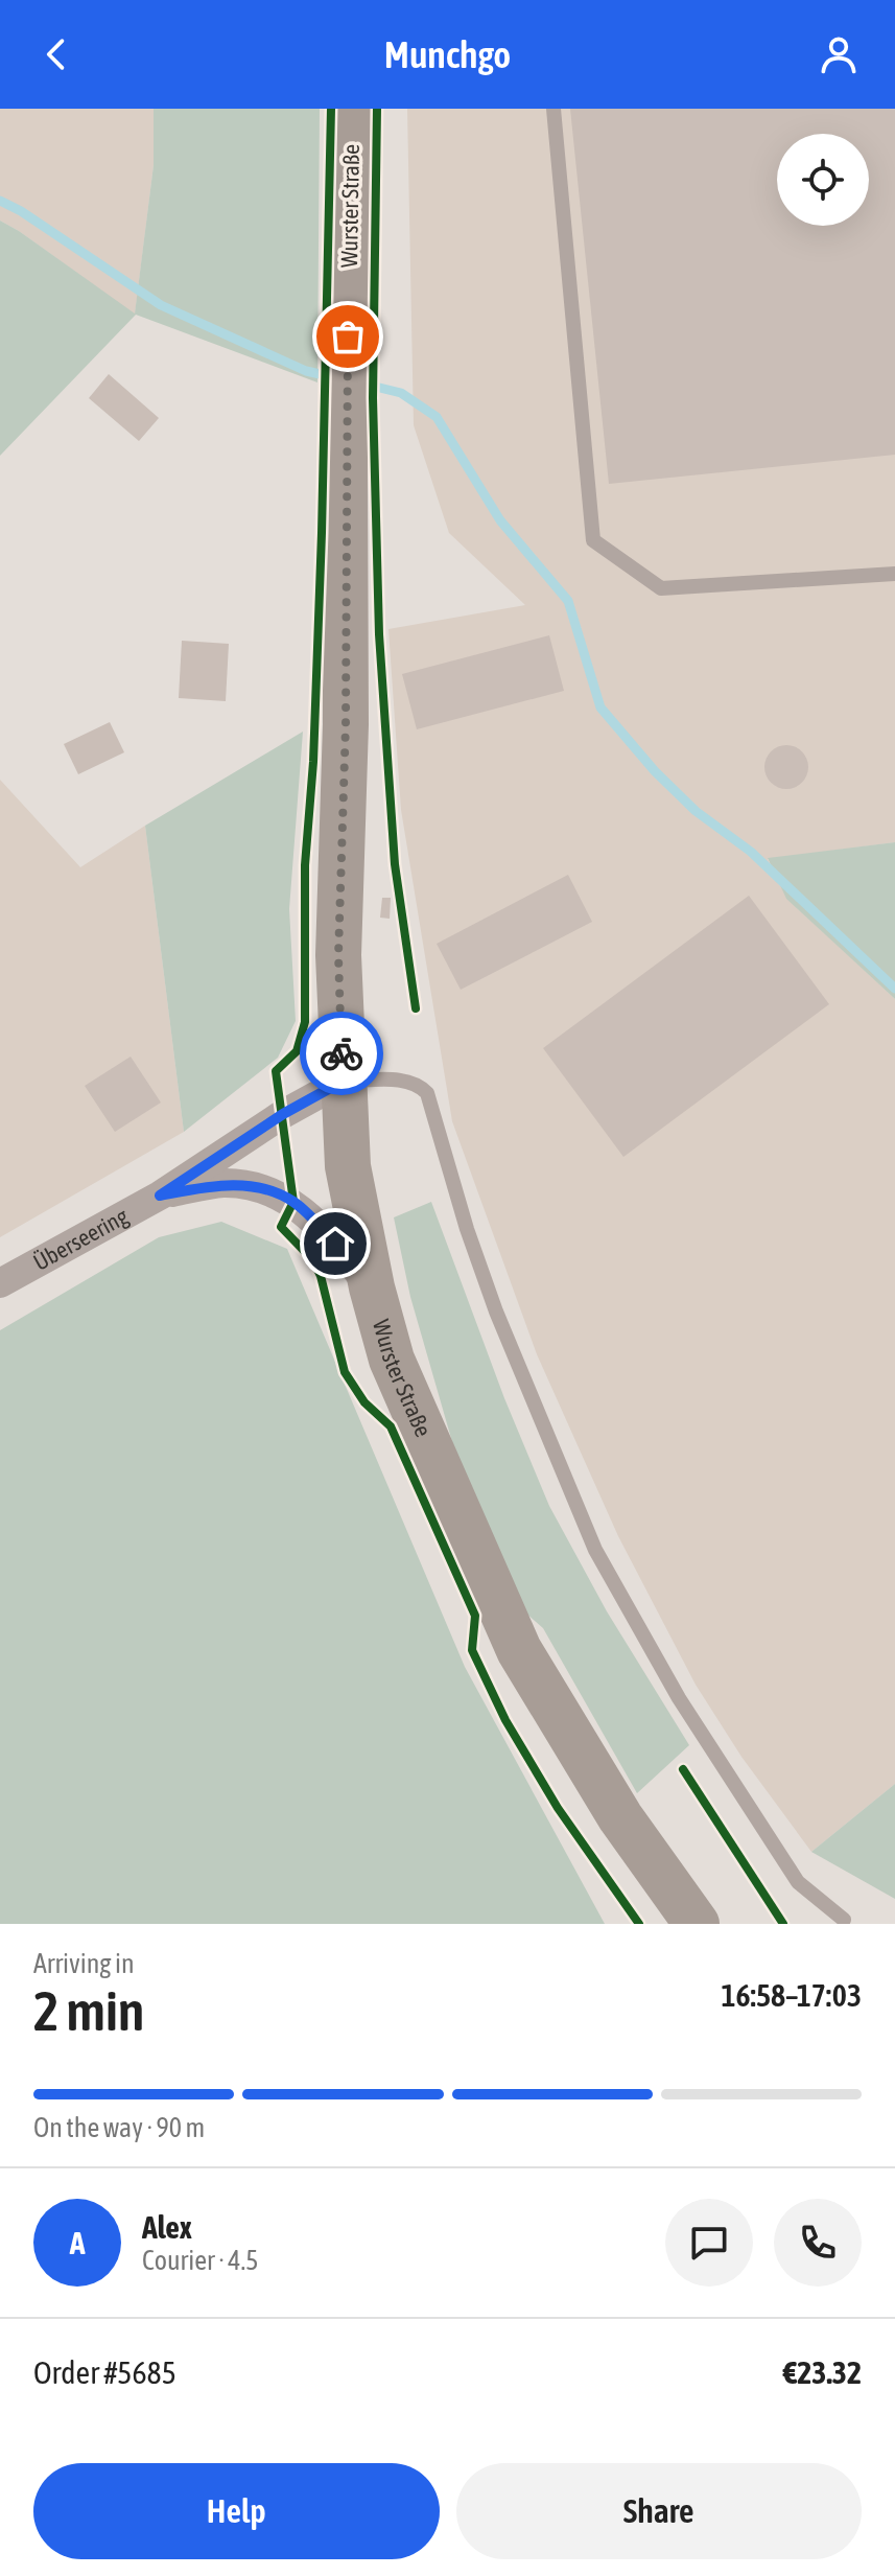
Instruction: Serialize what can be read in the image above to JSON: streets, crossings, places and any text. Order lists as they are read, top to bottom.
{
  "streets": {
    "main road": ["Wurster Straße"],
    "street": ["Überseering"]
  },
  "crossings": [
    ["Wurster Straße", "Überseering"]
  ],
  "page": {
    "header": "Munchgo",
    "heading": ["2 min", "Arriving in", "16:58–17:03"],
    "panel": [
      "Alex",
      "Courier · 4.5",
      "Order #5685",
      "€23.32"
    ],
    "bar": "On the way · 90 m",
    "round": "A",
    "buttons": ["Help", "Share"]
  }
}
